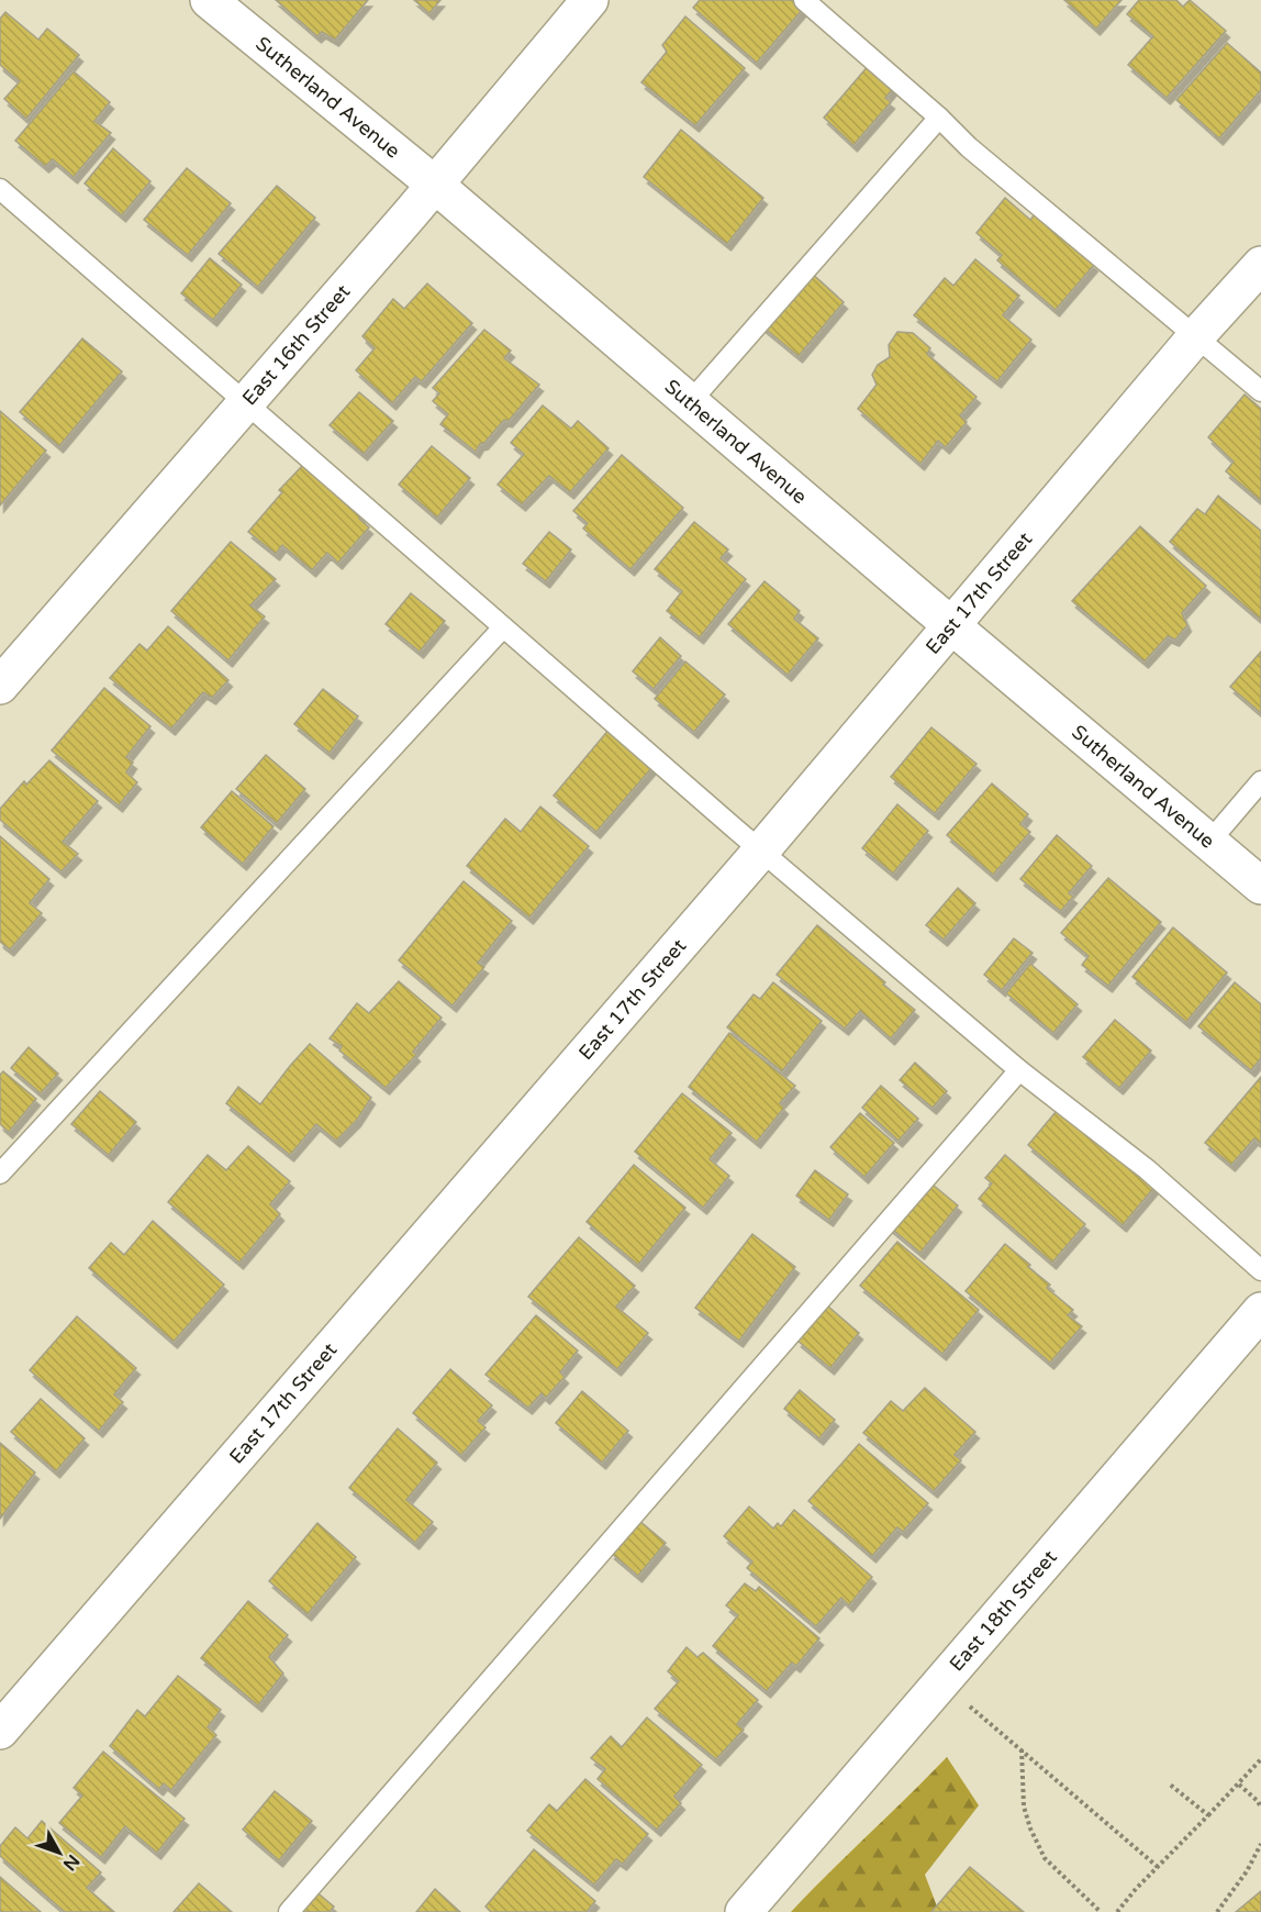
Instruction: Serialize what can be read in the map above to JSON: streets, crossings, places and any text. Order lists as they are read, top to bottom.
{
  "streets": {
    "street": [
      "Sutherland Avenue",
      "East 16th Street",
      "East 17th Street",
      "East 18th Street"
    ]
  },
  "crossings": [
    ["Sutherland Avenue", "East 16th Street"],
    ["Sutherland Avenue", "East 17th Street"]
  ],
  "north": "bottom right"
}
